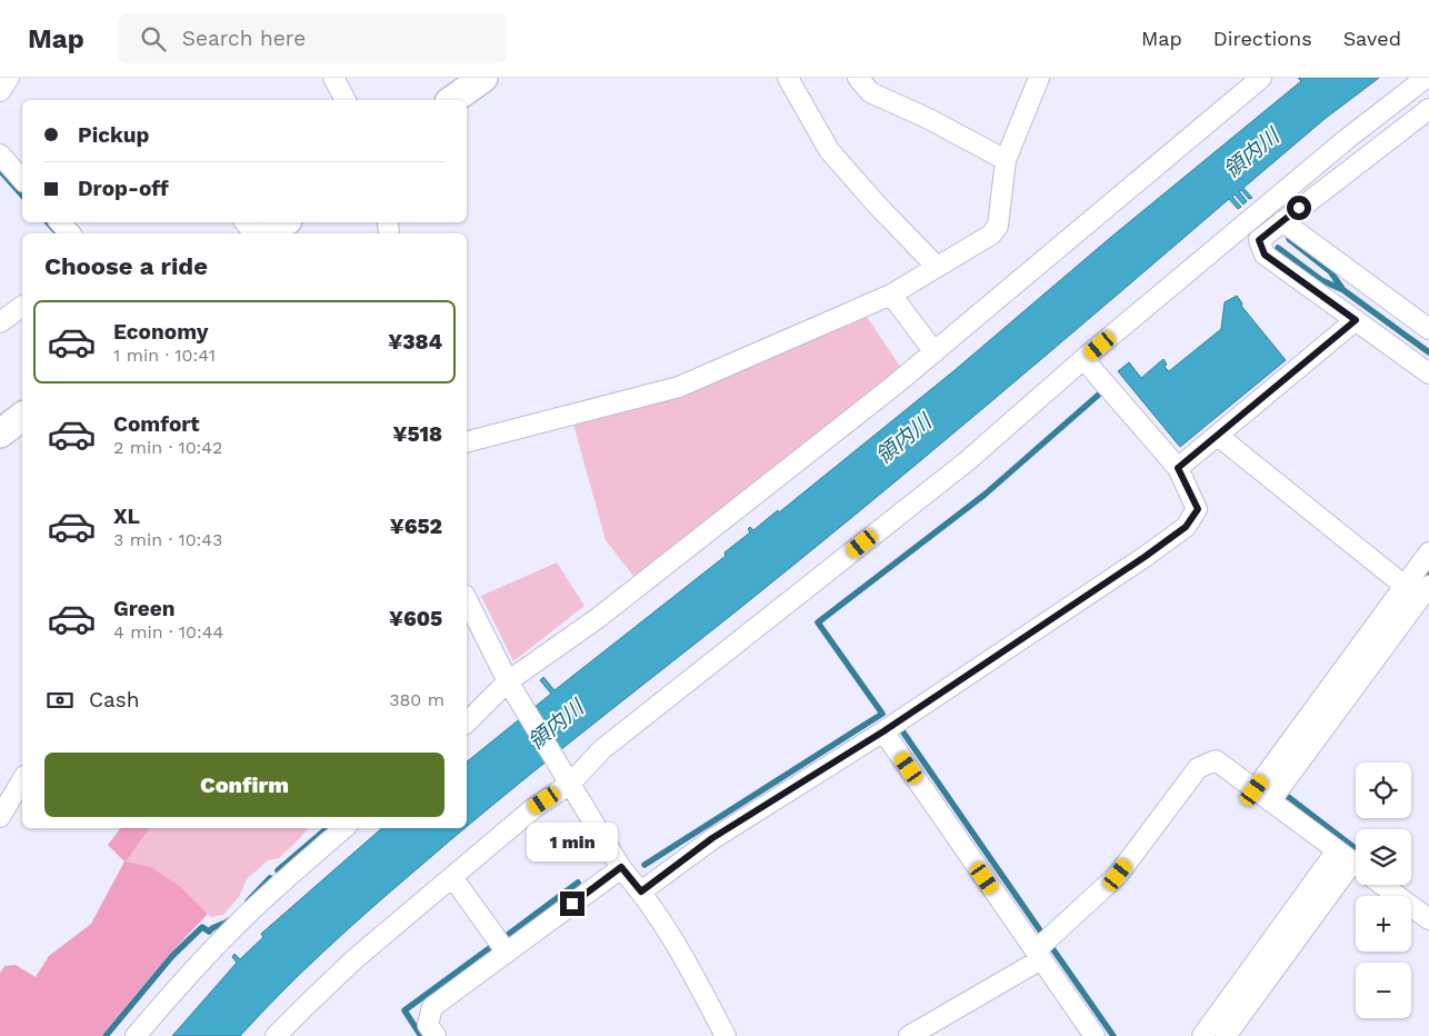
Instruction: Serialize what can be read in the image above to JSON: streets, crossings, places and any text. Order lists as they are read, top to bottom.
{
  "water": ["領内川"],
  "page": {
    "header": "Map",
    "search": "Search here",
    "nav": ["Map", "Directions", "Saved"],
    "banner": ["Pickup", "Drop-off"],
    "heading": "Choose a ride",
    "list": [
      {
        "name": "Economy",
        "note": "1 min · 10:41",
        "value": "¥384"
      },
      {
        "name": "Comfort",
        "note": "2 min · 10:42",
        "value": "¥518"
      },
      {
        "name": "XL",
        "note": "3 min · 10:43",
        "value": "¥652"
      },
      {
        "name": "Green",
        "note": "4 min · 10:44",
        "value": "¥605"
      }
    ],
    "pay": ["Cash", "380 m"],
    "buttons": "Confirm",
    "map_buttons": ["+", "−"],
    "bubble": "1 min"
  }
}
